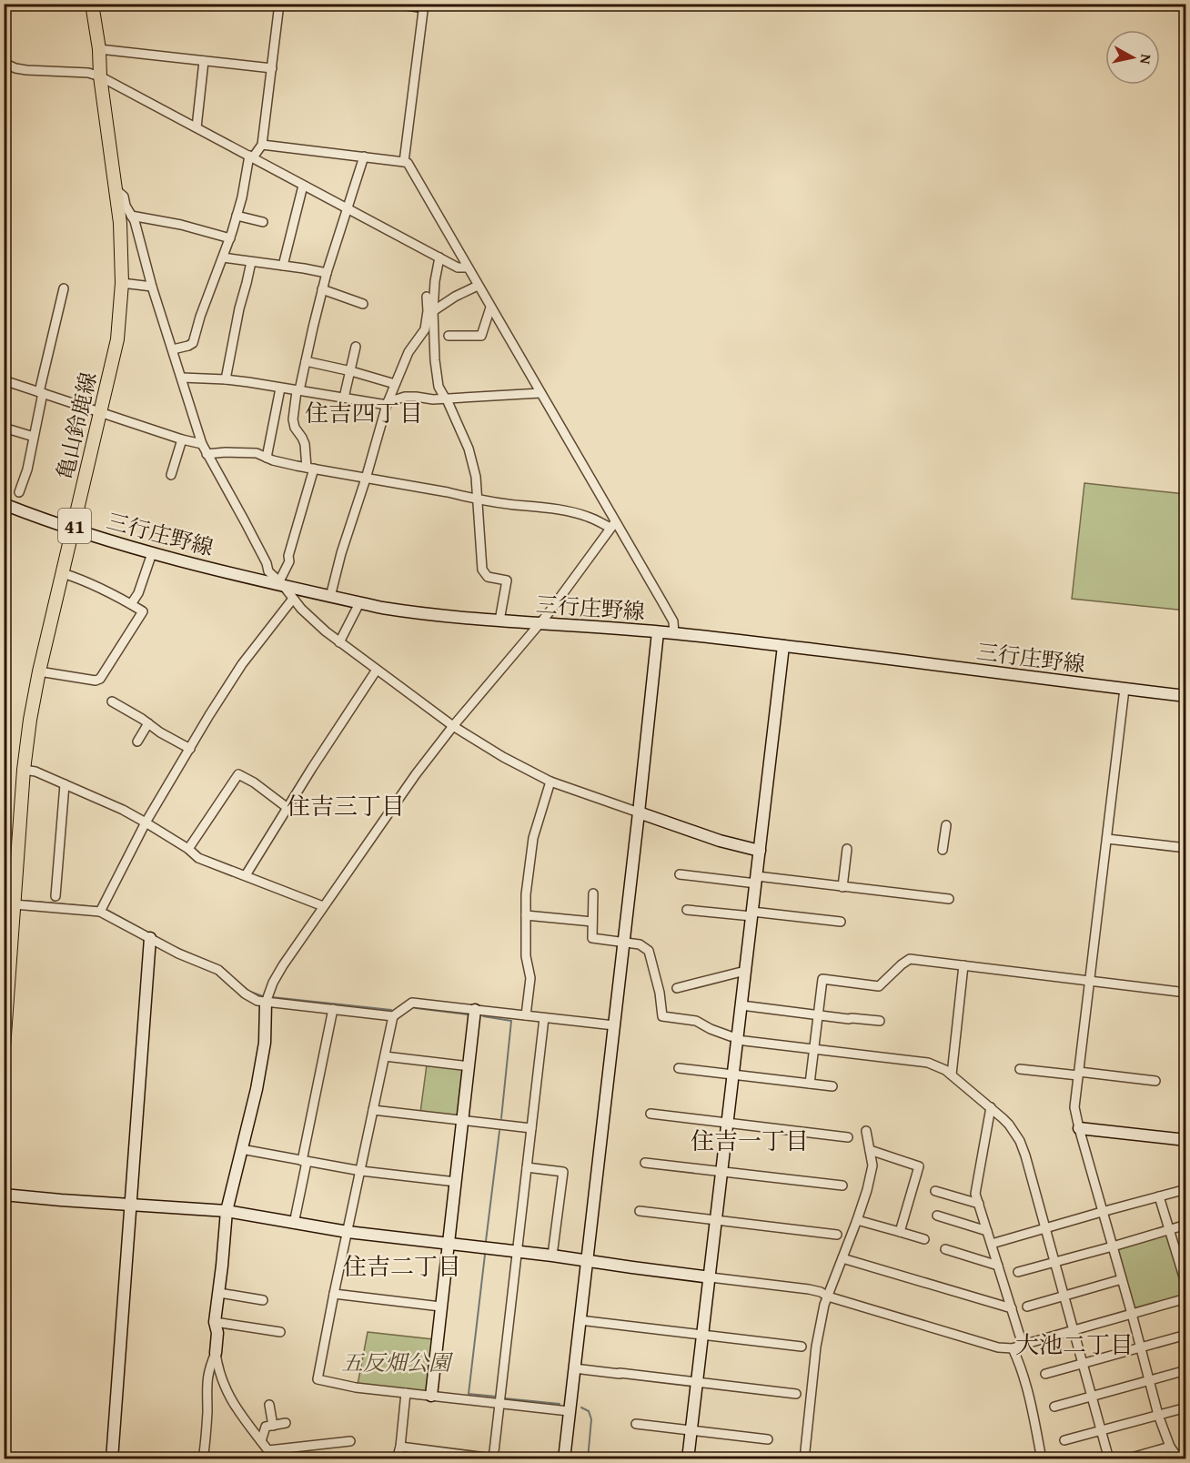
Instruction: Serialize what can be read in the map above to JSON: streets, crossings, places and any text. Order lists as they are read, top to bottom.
{
  "streets": {
    "main road": ["亀山鈴鹿線", "41"],
    "street": ["三行庄野線"]
  },
  "crossings": [
    ["亀山鈴鹿線", "三行庄野線"]
  ],
  "districts": [
    "住吉四丁目",
    "住吉三丁目",
    "住吉一丁目",
    "住吉二丁目",
    "大池二丁目"
  ],
  "parks": ["五反畑公園"],
  "north": "right"
}
